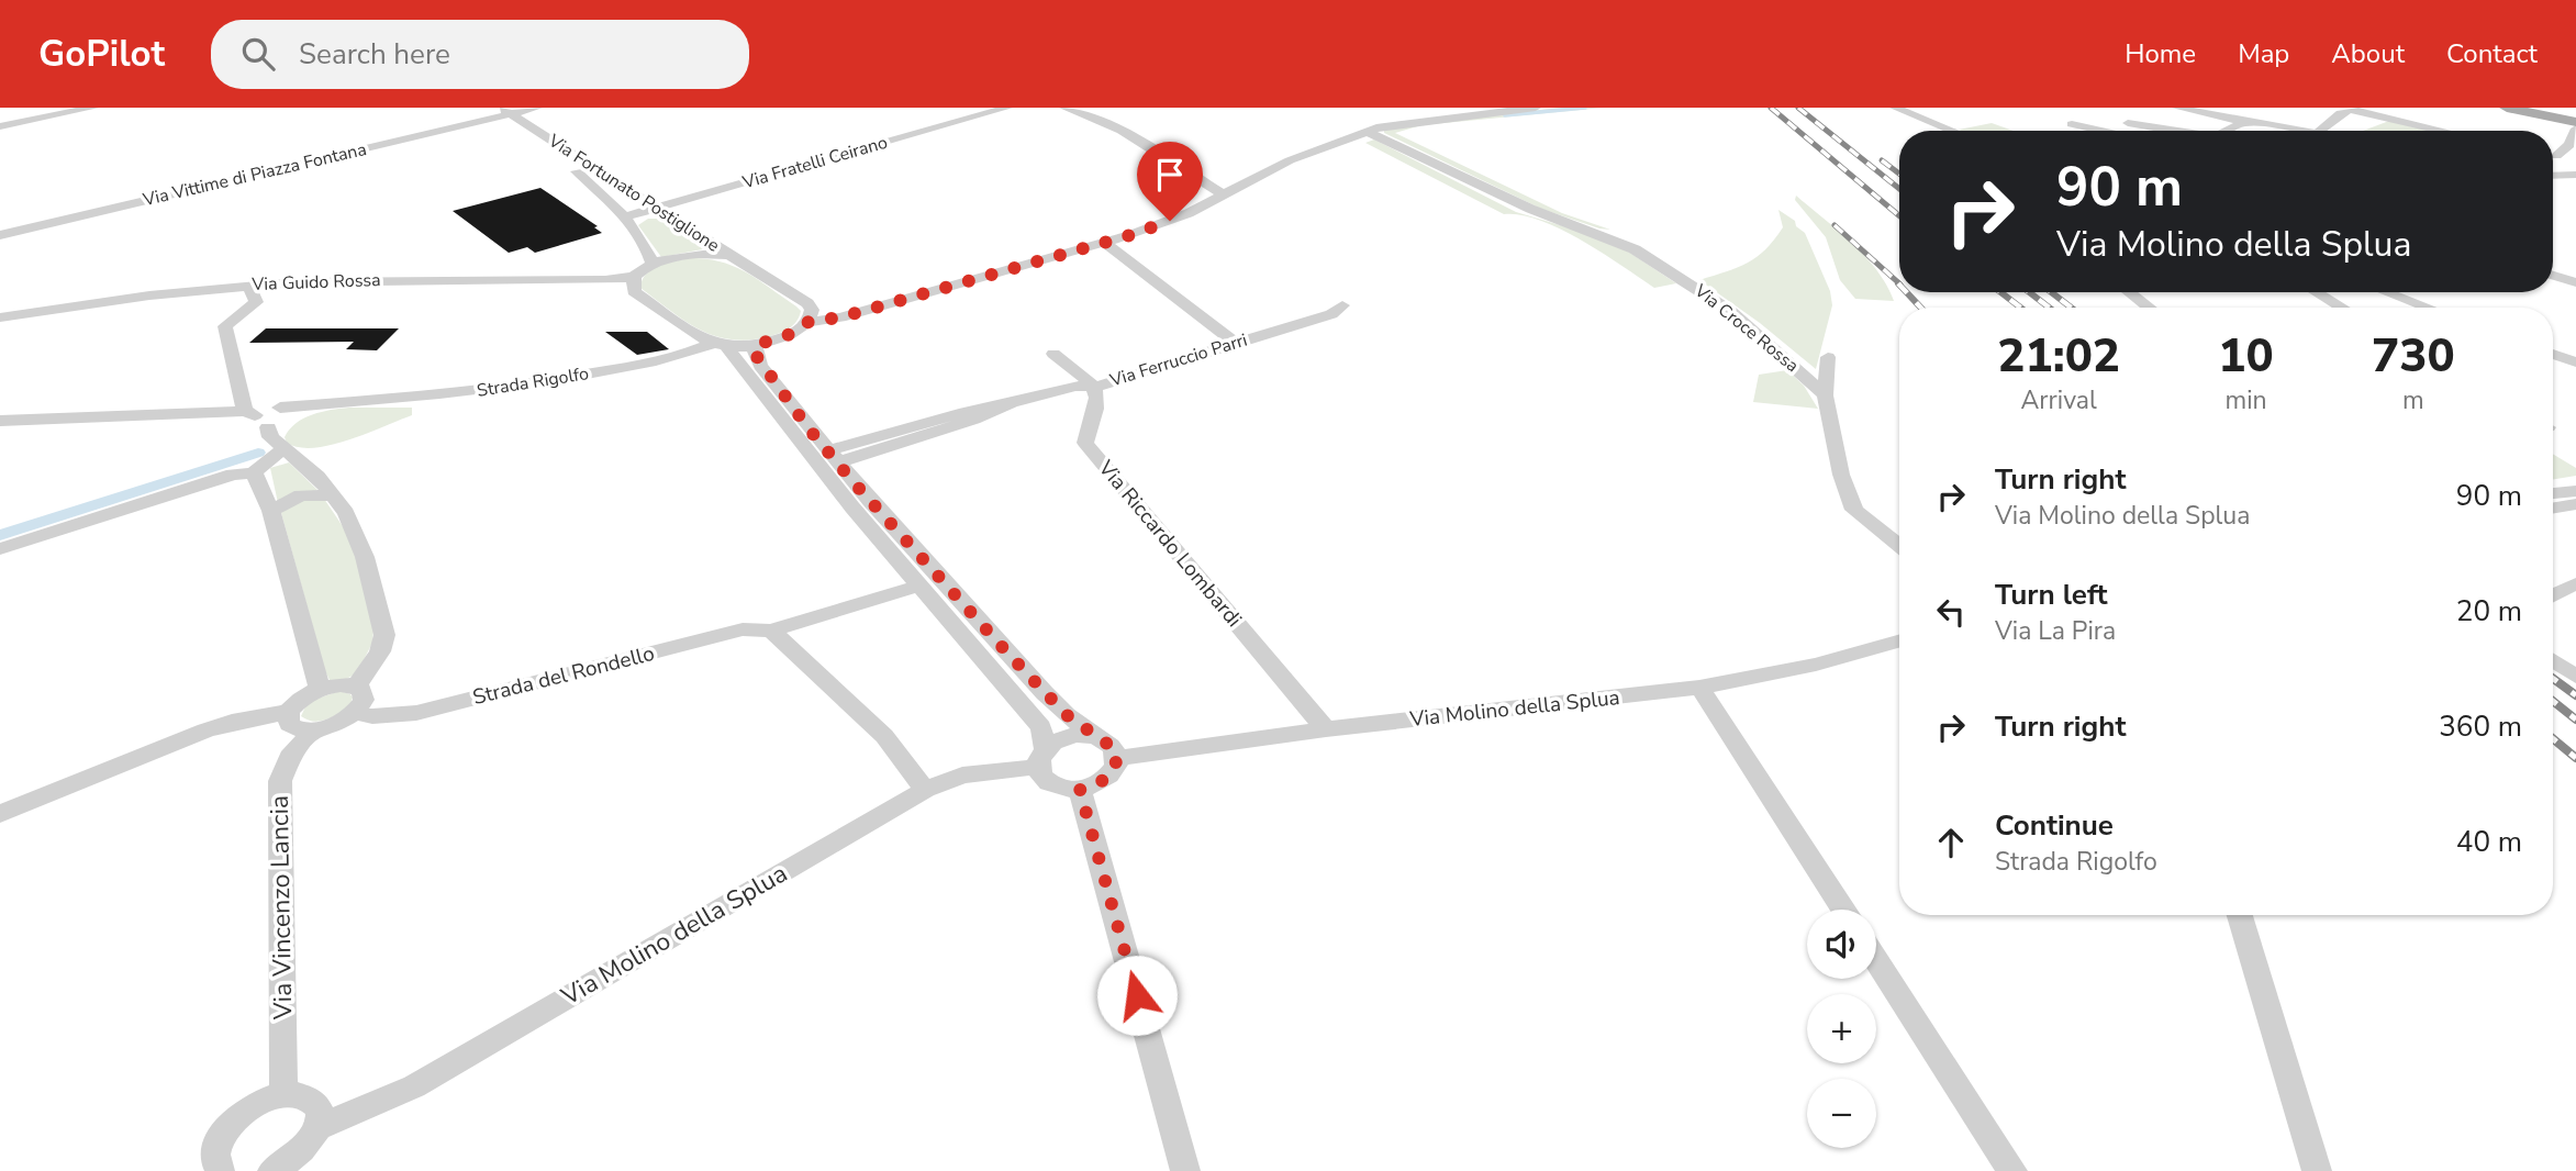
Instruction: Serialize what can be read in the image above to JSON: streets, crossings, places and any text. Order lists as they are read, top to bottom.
{
  "streets": {
    "street": [
      "Via Fratelli Ceirano",
      "Via Vittime di Piazza Fontana",
      "Via Fortunato Postiglione",
      "Via Guido Rossa",
      "Via Croce Rossa",
      "Via Ferruccio Parri",
      "Strada Rigolfo",
      "Via Riccardo Lombardi",
      "Strada del Rondello",
      "Via Molino della Splua",
      "Via Vincenzo Lancia"
    ]
  },
  "crossings": [
    ["Via Fratelli Ceirano", "Via Fortunato Postiglione"],
    ["Via Vittime di Piazza Fontana", "Via Fortunato Postiglione"],
    ["Via Fortunato Postiglione", "Strada Rigolfo"],
    ["Via Ferruccio Parri", "Via Riccardo Lombardi"],
    ["Via Riccardo Lombardi", "Via Molino della Splua"]
  ],
  "page": {
    "header": "GoPilot",
    "search": "Search here",
    "nav": [
      "Home",
      "Map",
      "About",
      "Contact"
    ],
    "turn": ["90 m", "Via Molino della Splua"],
    "eta": [
      "21:02",
      "Arrival",
      "10",
      "min",
      "730",
      "m"
    ],
    "list": [
      {
        "name": "Turn right",
        "note": "Via Molino della Splua",
        "value": "90 m"
      },
      {
        "name": "Turn left",
        "note": "Via La Pira",
        "value": "20 m"
      },
      {
        "name": "Turn right",
        "value": "360 m"
      },
      {
        "name": "Continue",
        "note": "Strada Rigolfo",
        "value": "40 m"
      }
    ],
    "map_buttons": ["+", "−"]
  }
}
